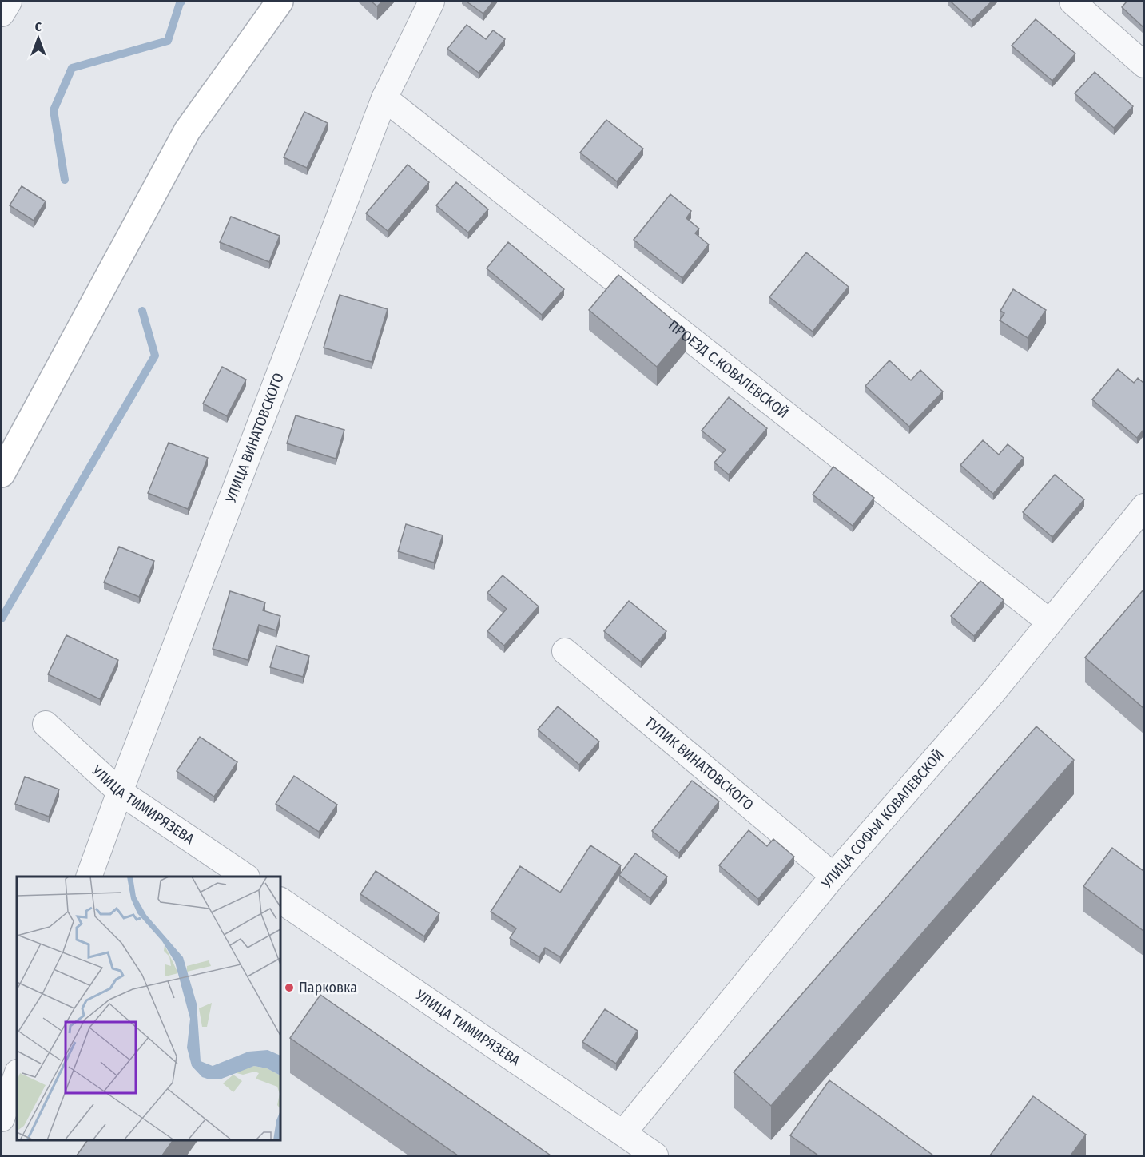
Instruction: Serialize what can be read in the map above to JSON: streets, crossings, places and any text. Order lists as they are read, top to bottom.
{
  "streets": {
    "street": [
      "ПРОЕЗД С.КОВАЛЕВСКОЙ",
      "УЛИЦА ВИНАТОВСКОГО",
      "ТУПИК ВИНАТОВСКОГО",
      "УЛИЦА ТИМИРЯЗЕВА",
      "УЛИЦА СОФЬИ КОВАЛЕВСКОЙ"
    ]
  },
  "crossings": [
    ["ПРОЕЗД С.КОВАЛЕВСКОЙ", "УЛИЦА ВИНАТОВСКОГО"],
    ["ПРОЕЗД С.КОВАЛЕВСКОЙ", "УЛИЦА СОФЬИ КОВАЛЕВСКОЙ"],
    ["УЛИЦА ВИНАТОВСКОГО", "УЛИЦА ТИМИРЯЗЕВА"],
    ["ТУПИК ВИНАТОВСКОГО", "УЛИЦА СОФЬИ КОВАЛЕВСКОЙ"],
    ["УЛИЦА ТИМИРЯЗЕВА", "УЛИЦА СОФЬИ КОВАЛЕВСКОЙ"]
  ],
  "places": ["Парковка"],
  "north": "top"
}
